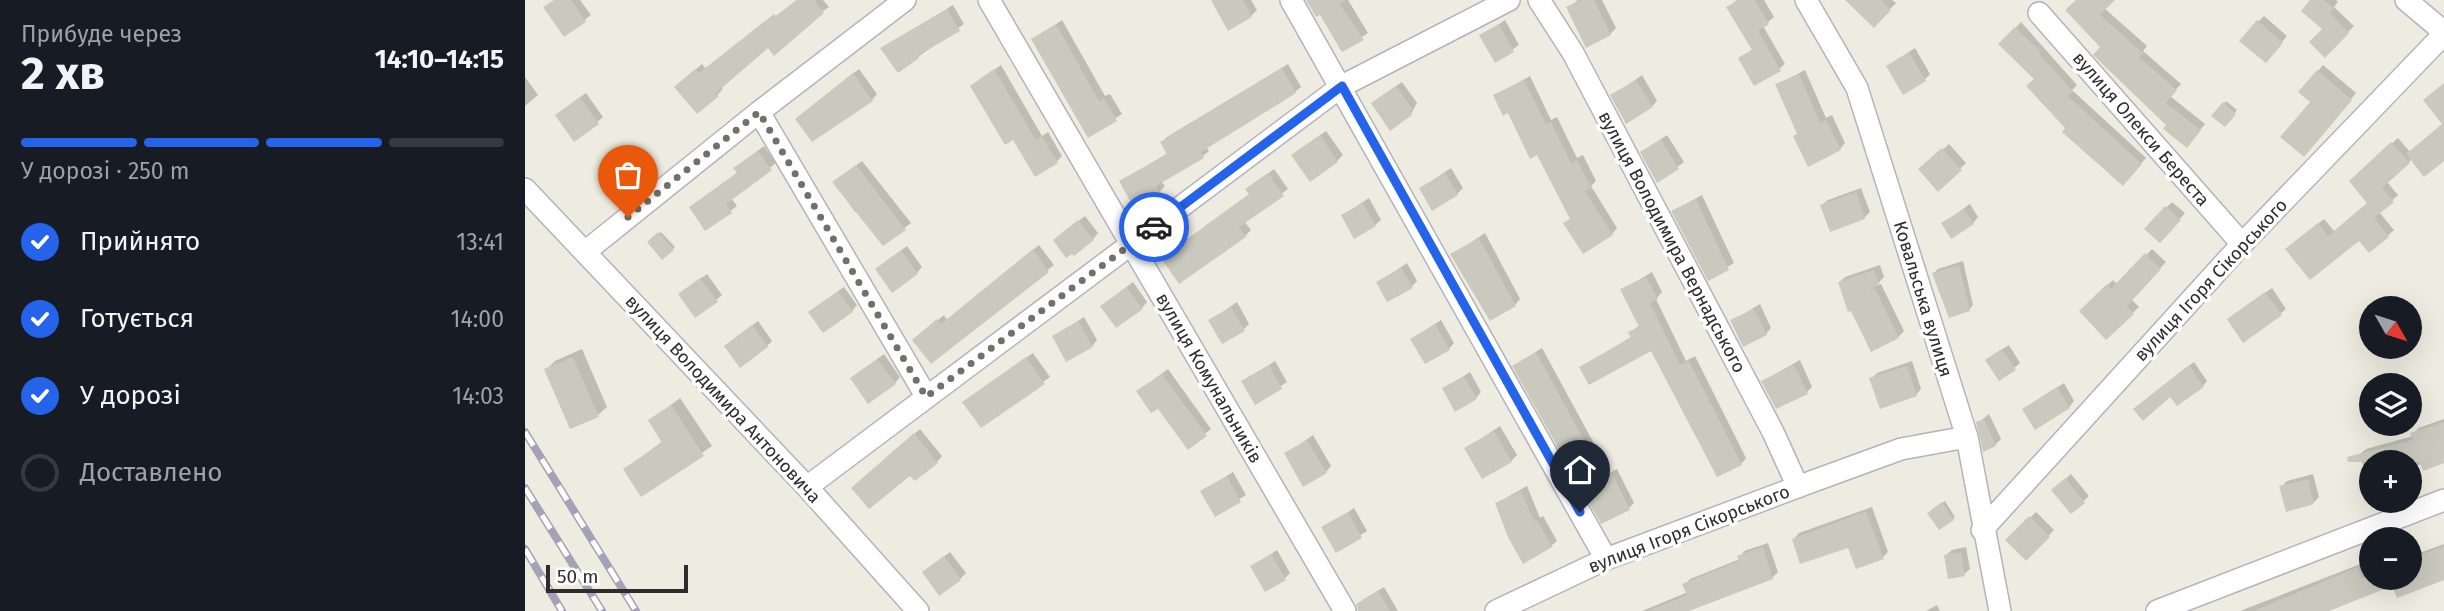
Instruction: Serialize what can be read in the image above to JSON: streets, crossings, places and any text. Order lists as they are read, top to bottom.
{
  "streets": {
    "street": [
      "вулиця Олекси Береста",
      "вулиця Володимира Вернадського",
      "вулиця Ігоря Сікорського",
      "Ковальська вулиця",
      "вулиця Комунальників",
      "вулиця Володимира Антоновича"
    ]
  },
  "crossings": [
    ["вулиця Олекси Береста", "вулиця Ігоря Сікорського"],
    ["вулиця Володимира Вернадського", "вулиця Ігоря Сікорського"],
    ["вулиця Ігоря Сікорського", "Ковальська вулиця"]
  ],
  "scale_bar": "50 m",
  "north": "bottom right",
  "page": {
    "heading": ["2 хв", "Прибуде через", "14:10–14:15"],
    "bar": "У дорозі · 250 m",
    "list": [
      ["Прийнято", "13:41"],
      ["Готується", "14:00"],
      ["У дорозі", "14:03"],
      "Доставлено"
    ],
    "map_buttons": ["+", "−"],
    "scale": "50 m"
  }
}
